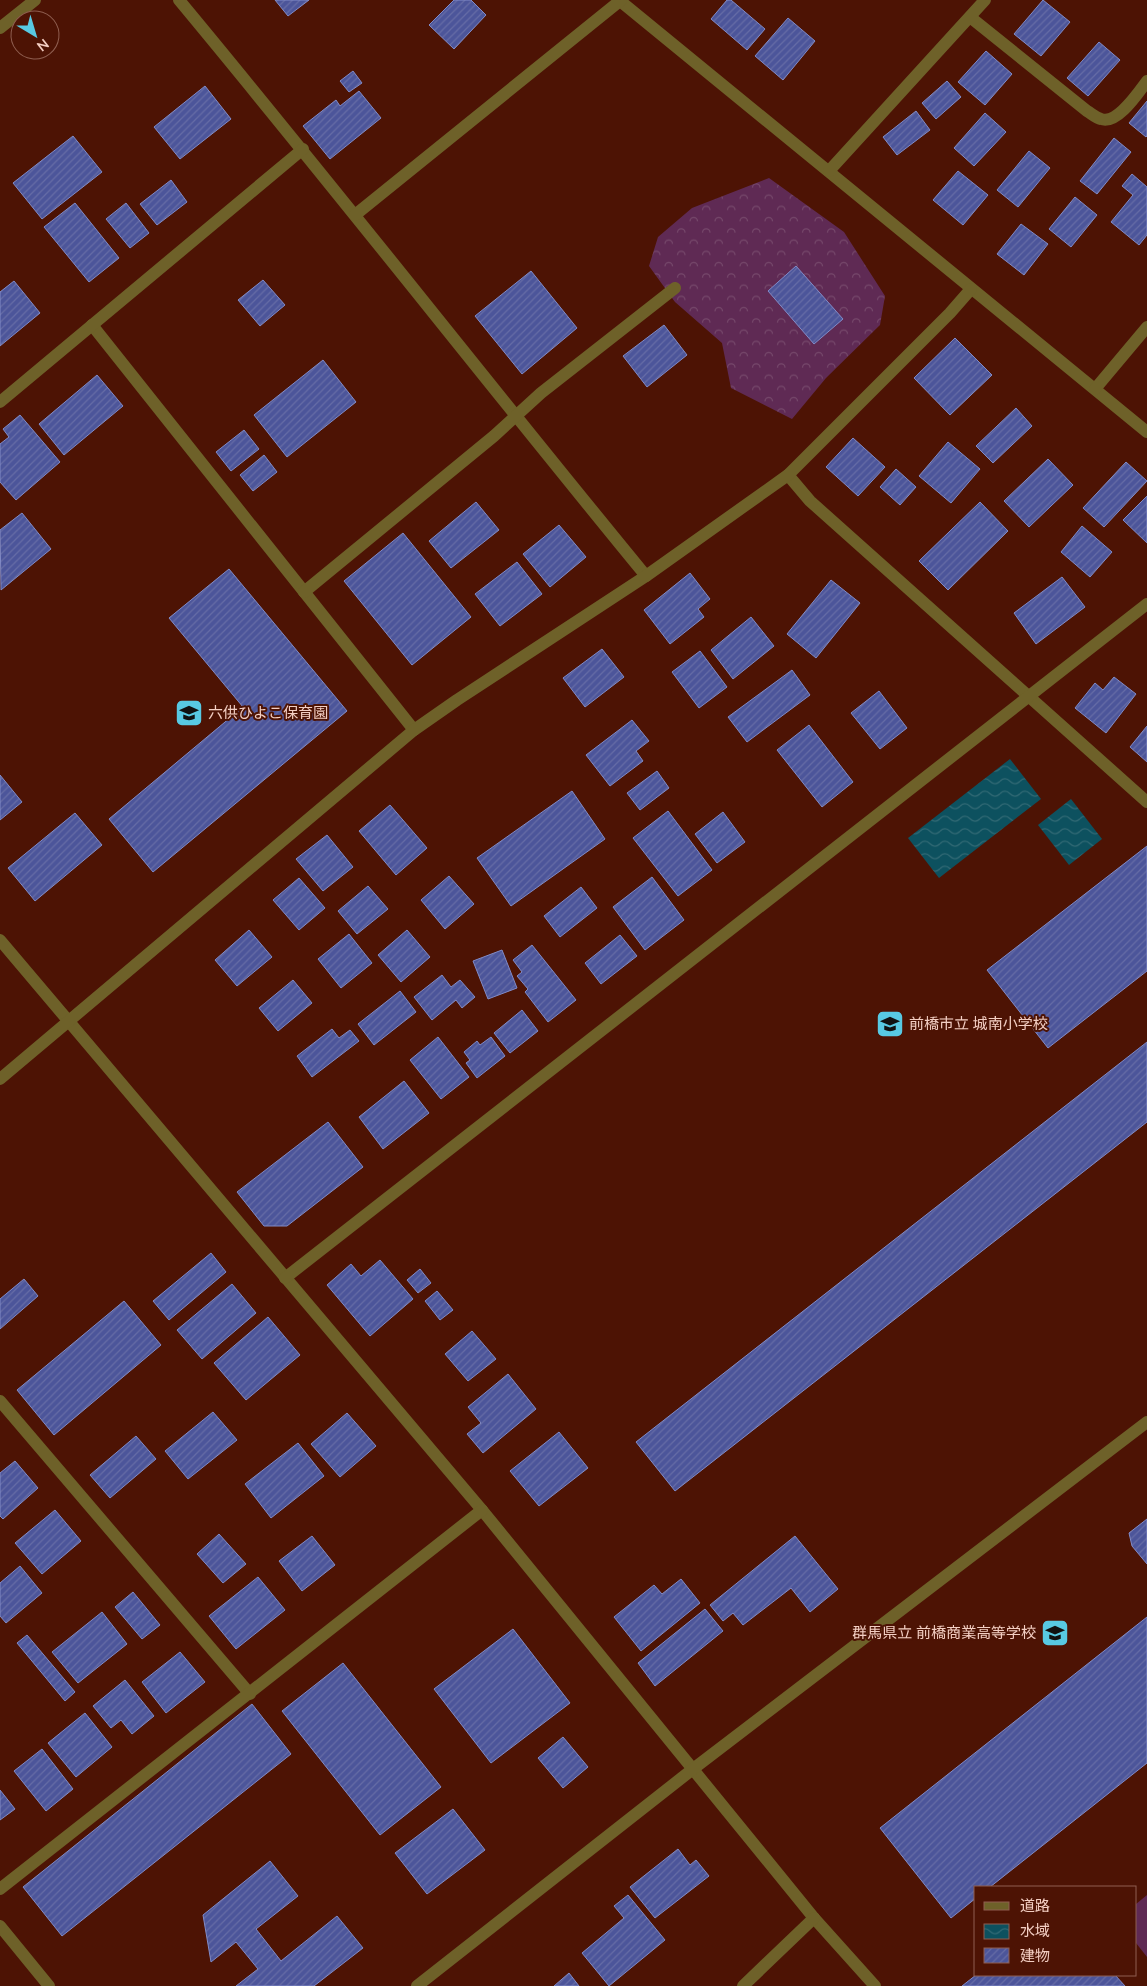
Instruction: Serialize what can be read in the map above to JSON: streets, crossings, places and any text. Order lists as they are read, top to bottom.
{
  "places": {
    "school or university": ["六供ひよこ保育園", "前橋市立 城南小学校", "群馬県立 前橋商業高等学校"]
  },
  "legend": ["道路", "水域", "建物"],
  "north": "bottom right"
}
